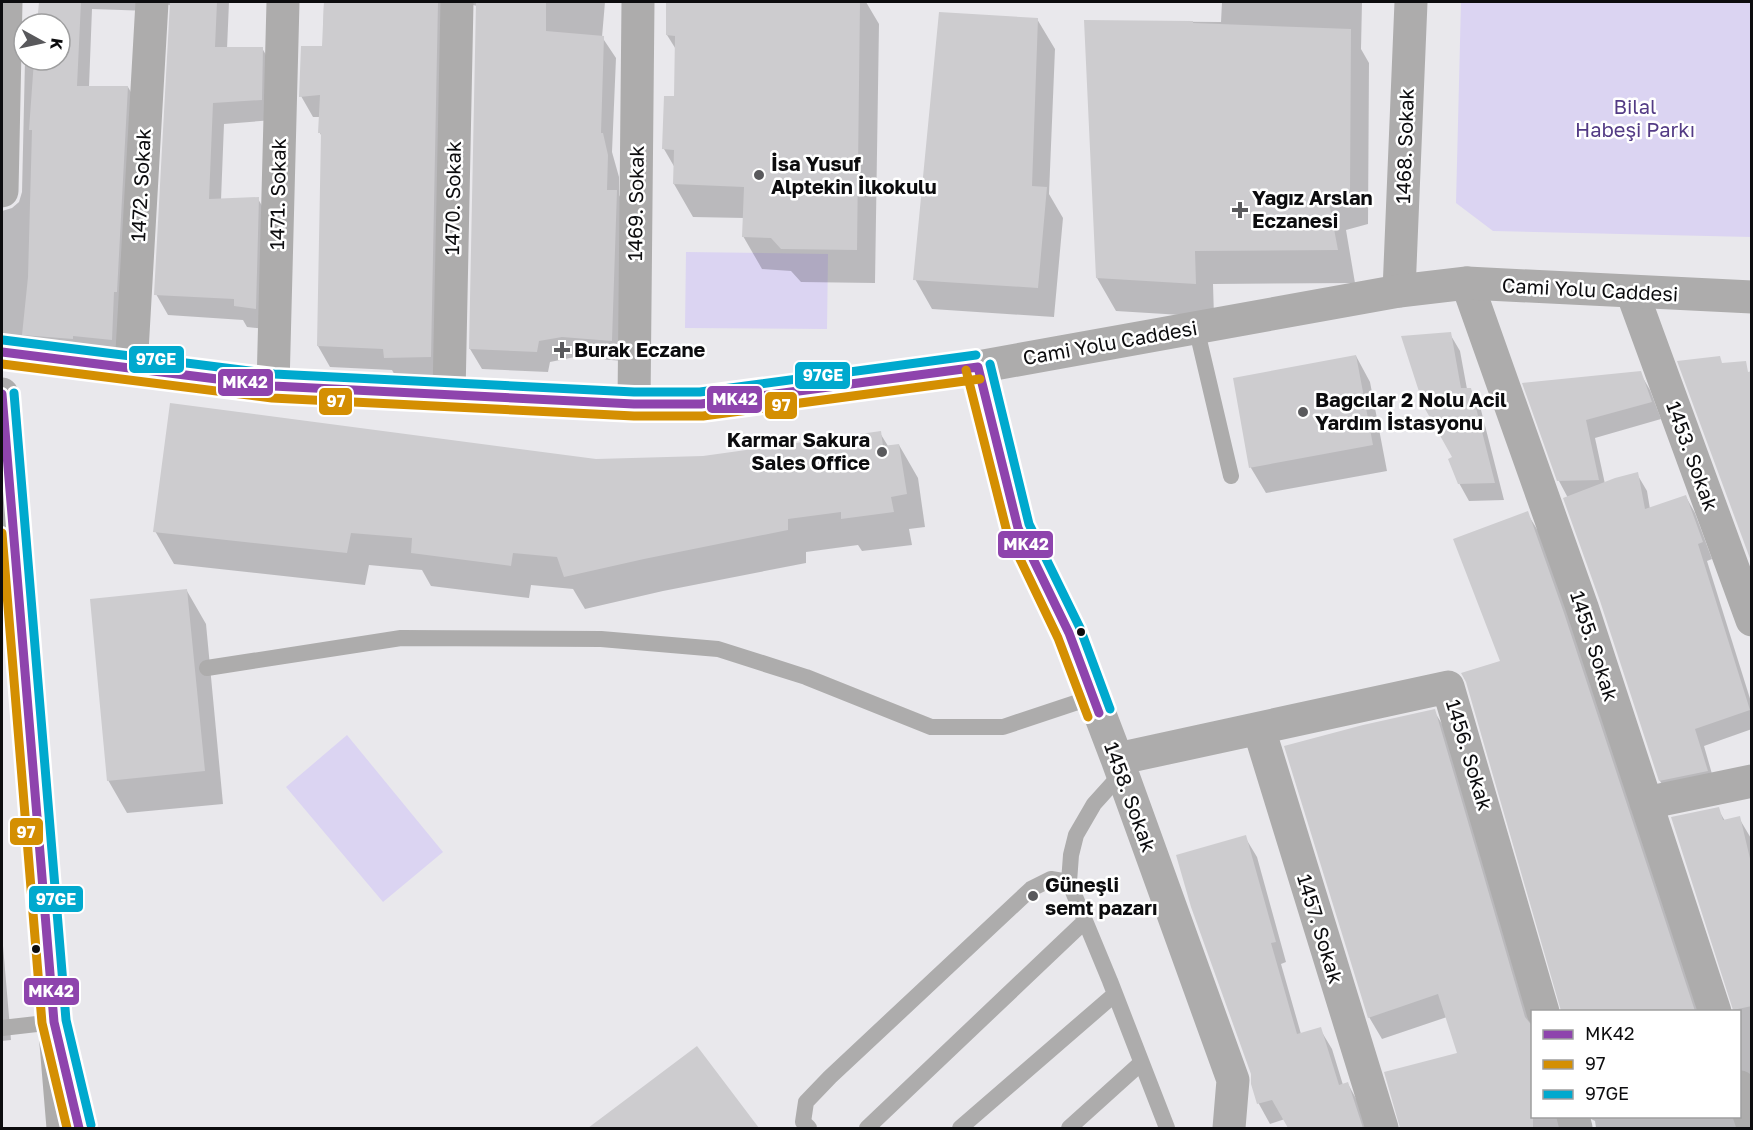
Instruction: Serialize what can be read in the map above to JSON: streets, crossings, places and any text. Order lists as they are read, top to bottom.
{
  "streets": {
    "street": [
      "1468. Sokak",
      "1472. Sokak",
      "1471. Sokak",
      "1470. Sokak",
      "1469. Sokak",
      "Cami Yolu Caddesi",
      "1453. Sokak",
      "1455. Sokak",
      "1456. Sokak",
      "1458. Sokak",
      "1457. Sokak"
    ]
  },
  "crossings": [
    ["1468. Sokak", "Cami Yolu Caddesi"],
    ["1472. Sokak", "Cami Yolu Caddesi"],
    ["1471. Sokak", "Cami Yolu Caddesi"],
    ["1470. Sokak", "Cami Yolu Caddesi"],
    ["1469. Sokak", "Cami Yolu Caddesi"],
    ["Cami Yolu Caddesi", "1453. Sokak"],
    ["Cami Yolu Caddesi", "1455. Sokak"],
    ["Cami Yolu Caddesi", "1458. Sokak"],
    ["1456. Sokak", "1458. Sokak"],
    ["1456. Sokak", "1457. Sokak"]
  ],
  "parks": ["Bilal Habeşi Parkı"],
  "places": {
    "other": [
      "İsa Yusuf Alptekin İlkokulu",
      "Bağcılar 2 Nolu Acil Yardım İstasyonu",
      "Karmar Sakura Sales Office",
      "Güneşli semt pazarı"
    ],
    "health": ["Yağız Arslan Eczanesi", "Burak Eczane"]
  },
  "lines": ["transit line 97GE", "transit line MK42", "transit line 97"],
  "legend": ["MK42", "97", "97GE"],
  "north": "right"
}
